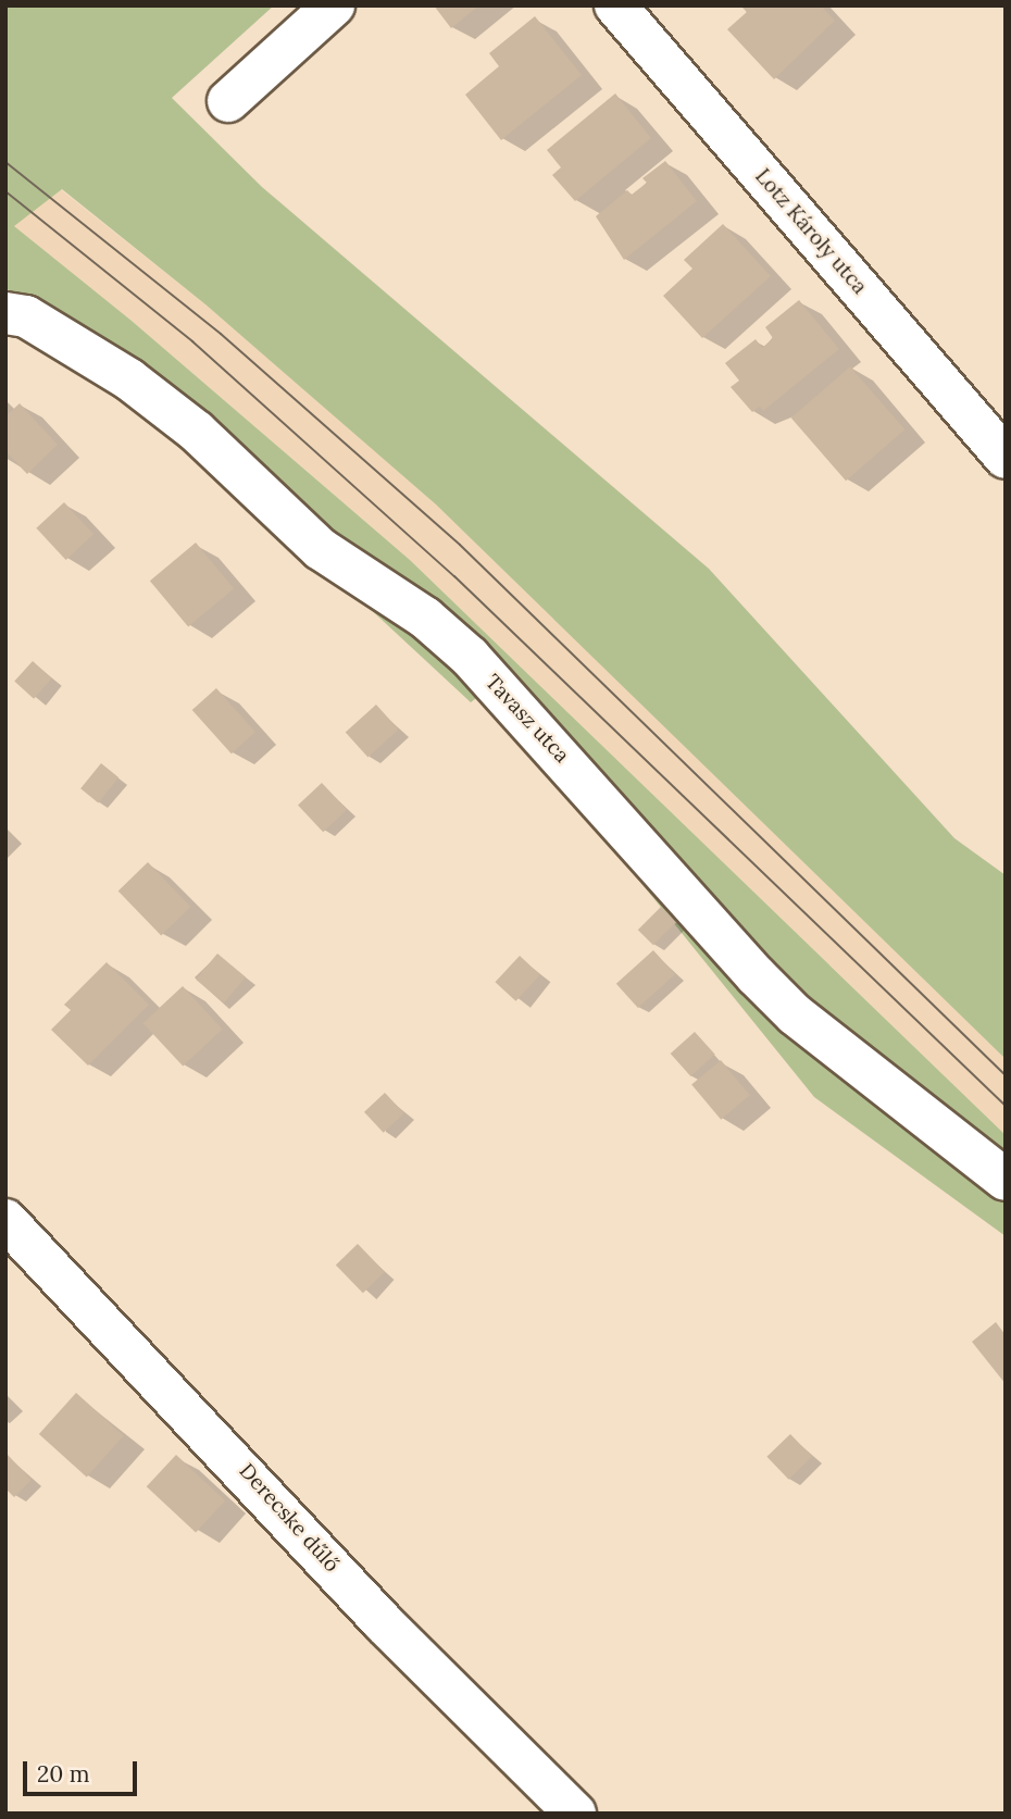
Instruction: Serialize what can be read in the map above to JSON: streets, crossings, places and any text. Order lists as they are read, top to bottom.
{
  "streets": {
    "street": ["Lotz Károly utca", "Tavasz utca", "Derecske dűlő"]
  },
  "scale_bar": "20 m"
}
